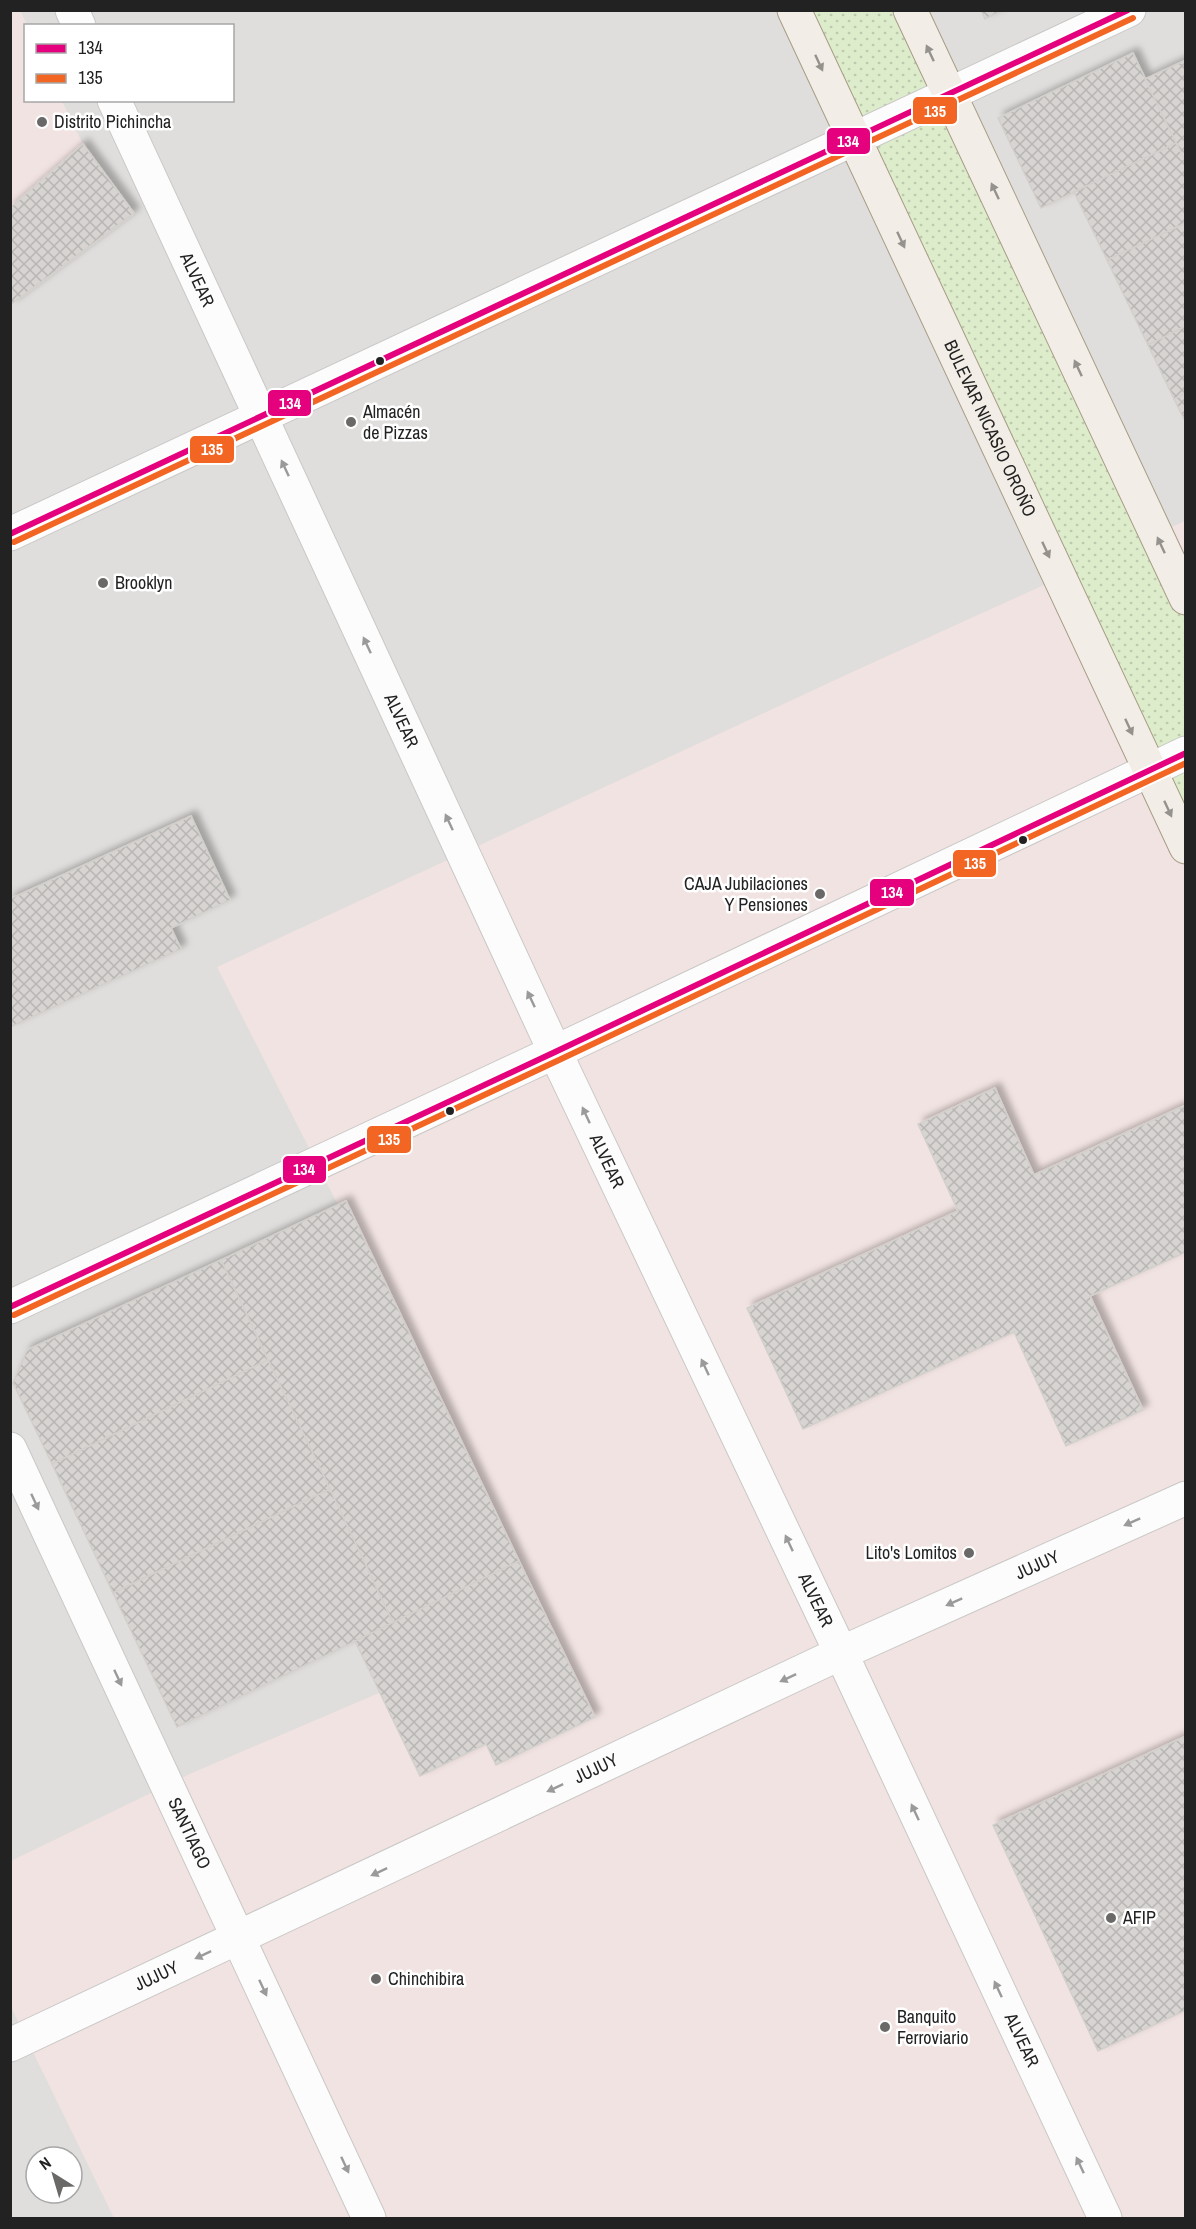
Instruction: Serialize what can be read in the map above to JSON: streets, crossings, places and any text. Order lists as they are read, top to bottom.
{
  "streets": {
    "main road": ["BULEVAR NICASIO OROÑO"],
    "street": ["ALVEAR", "JUJUY", "SANTIAGO"]
  },
  "crossings": [
    ["ALVEAR", "JUJUY"],
    ["JUJUY", "SANTIAGO"]
  ],
  "one_way": ["ALVEAR", "JUJUY", "SANTIAGO"],
  "places": [
    "Distrito Pichincha",
    "Almacén de Pizzas",
    "Brooklyn",
    "CAJA Jubilaciones Y Pensiones",
    "Lito's Lomitos",
    "AFIP",
    "Chinchibira",
    "Banquito Ferroviario"
  ],
  "lines": ["transit line 134", "transit line 135"],
  "legend": ["134", "135"],
  "north": "top left"
}
